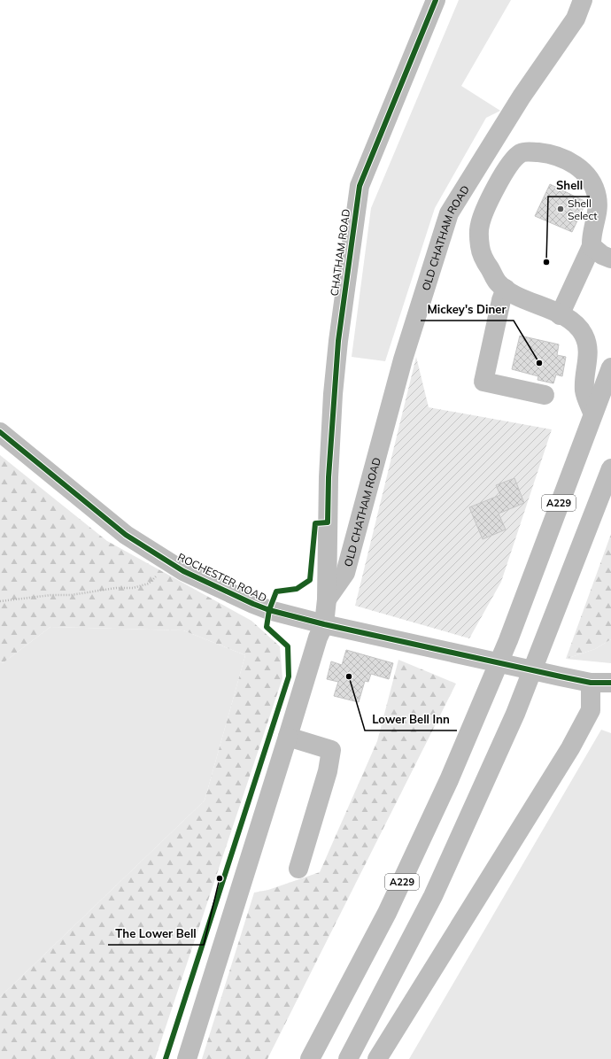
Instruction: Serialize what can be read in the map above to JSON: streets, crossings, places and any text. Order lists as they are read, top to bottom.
{
  "streets": {
    "main road": [
      "OLD CHATHAM ROAD",
      "CHATHAM ROAD",
      "A229",
      "ROCHESTER ROAD"
    ]
  },
  "crossings": [
    ["OLD CHATHAM ROAD", "CHATHAM ROAD"],
    ["CHATHAM ROAD", "ROCHESTER ROAD"]
  ],
  "places": [
    "Shell Select",
    "Shell",
    "Mickey's Diner",
    "Lower Bell Inn",
    "The Lower Bell"
  ]
}
